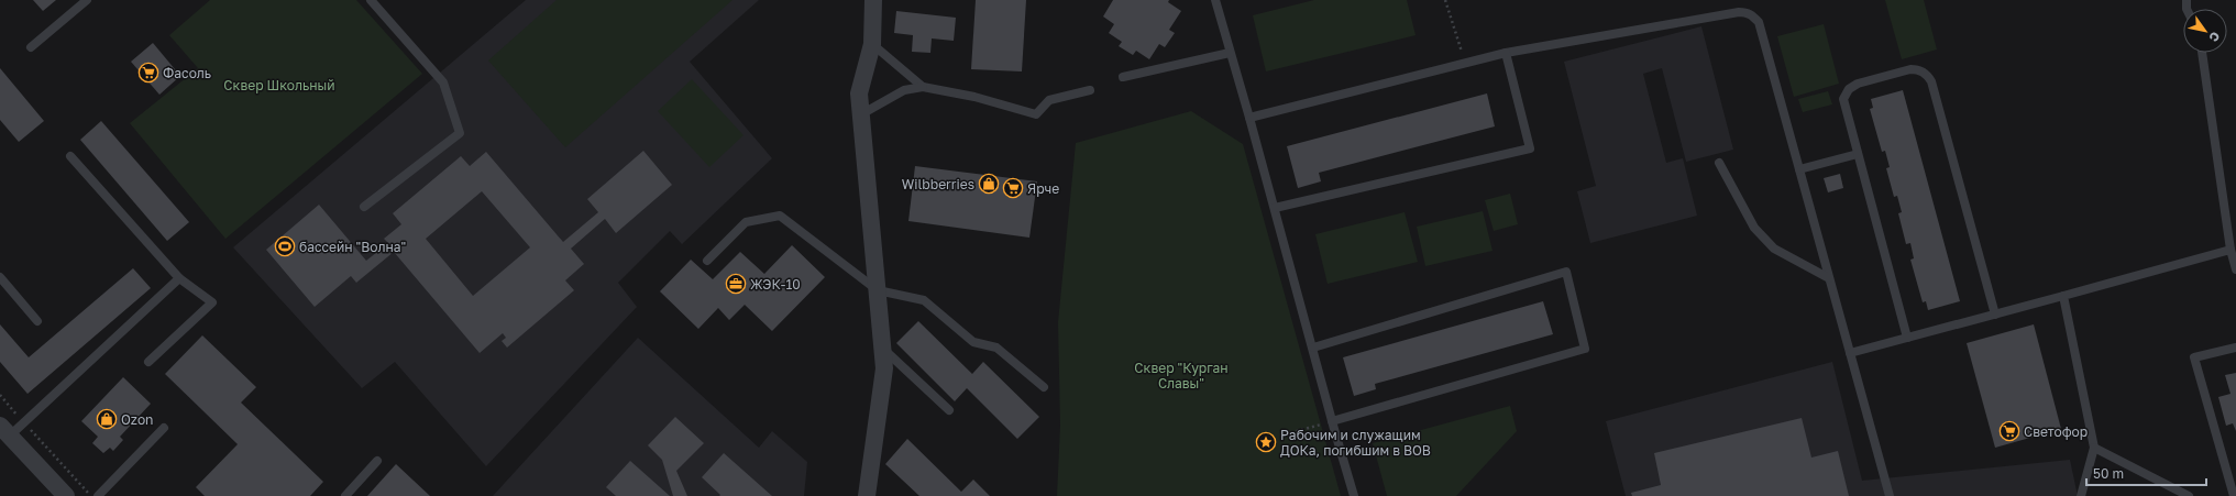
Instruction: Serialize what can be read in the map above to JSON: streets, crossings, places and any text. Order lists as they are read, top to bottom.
{
  "parks": ["Сквер Школьный", "Сквер \"Курган Славы\""],
  "places": {
    "supermarket": ["Фасоль", "Ярче", "Светофор"],
    "shop": ["Wilbberries", "Ozon"],
    "sports": ["бассейн \"Волна\""],
    "office": ["ЖЭК-10"],
    "place": ["Рабочим и служащим ДОКа, погибшим в ВОВ"]
  },
  "scale_bar": "50 m",
  "north": "bottom right"
}
